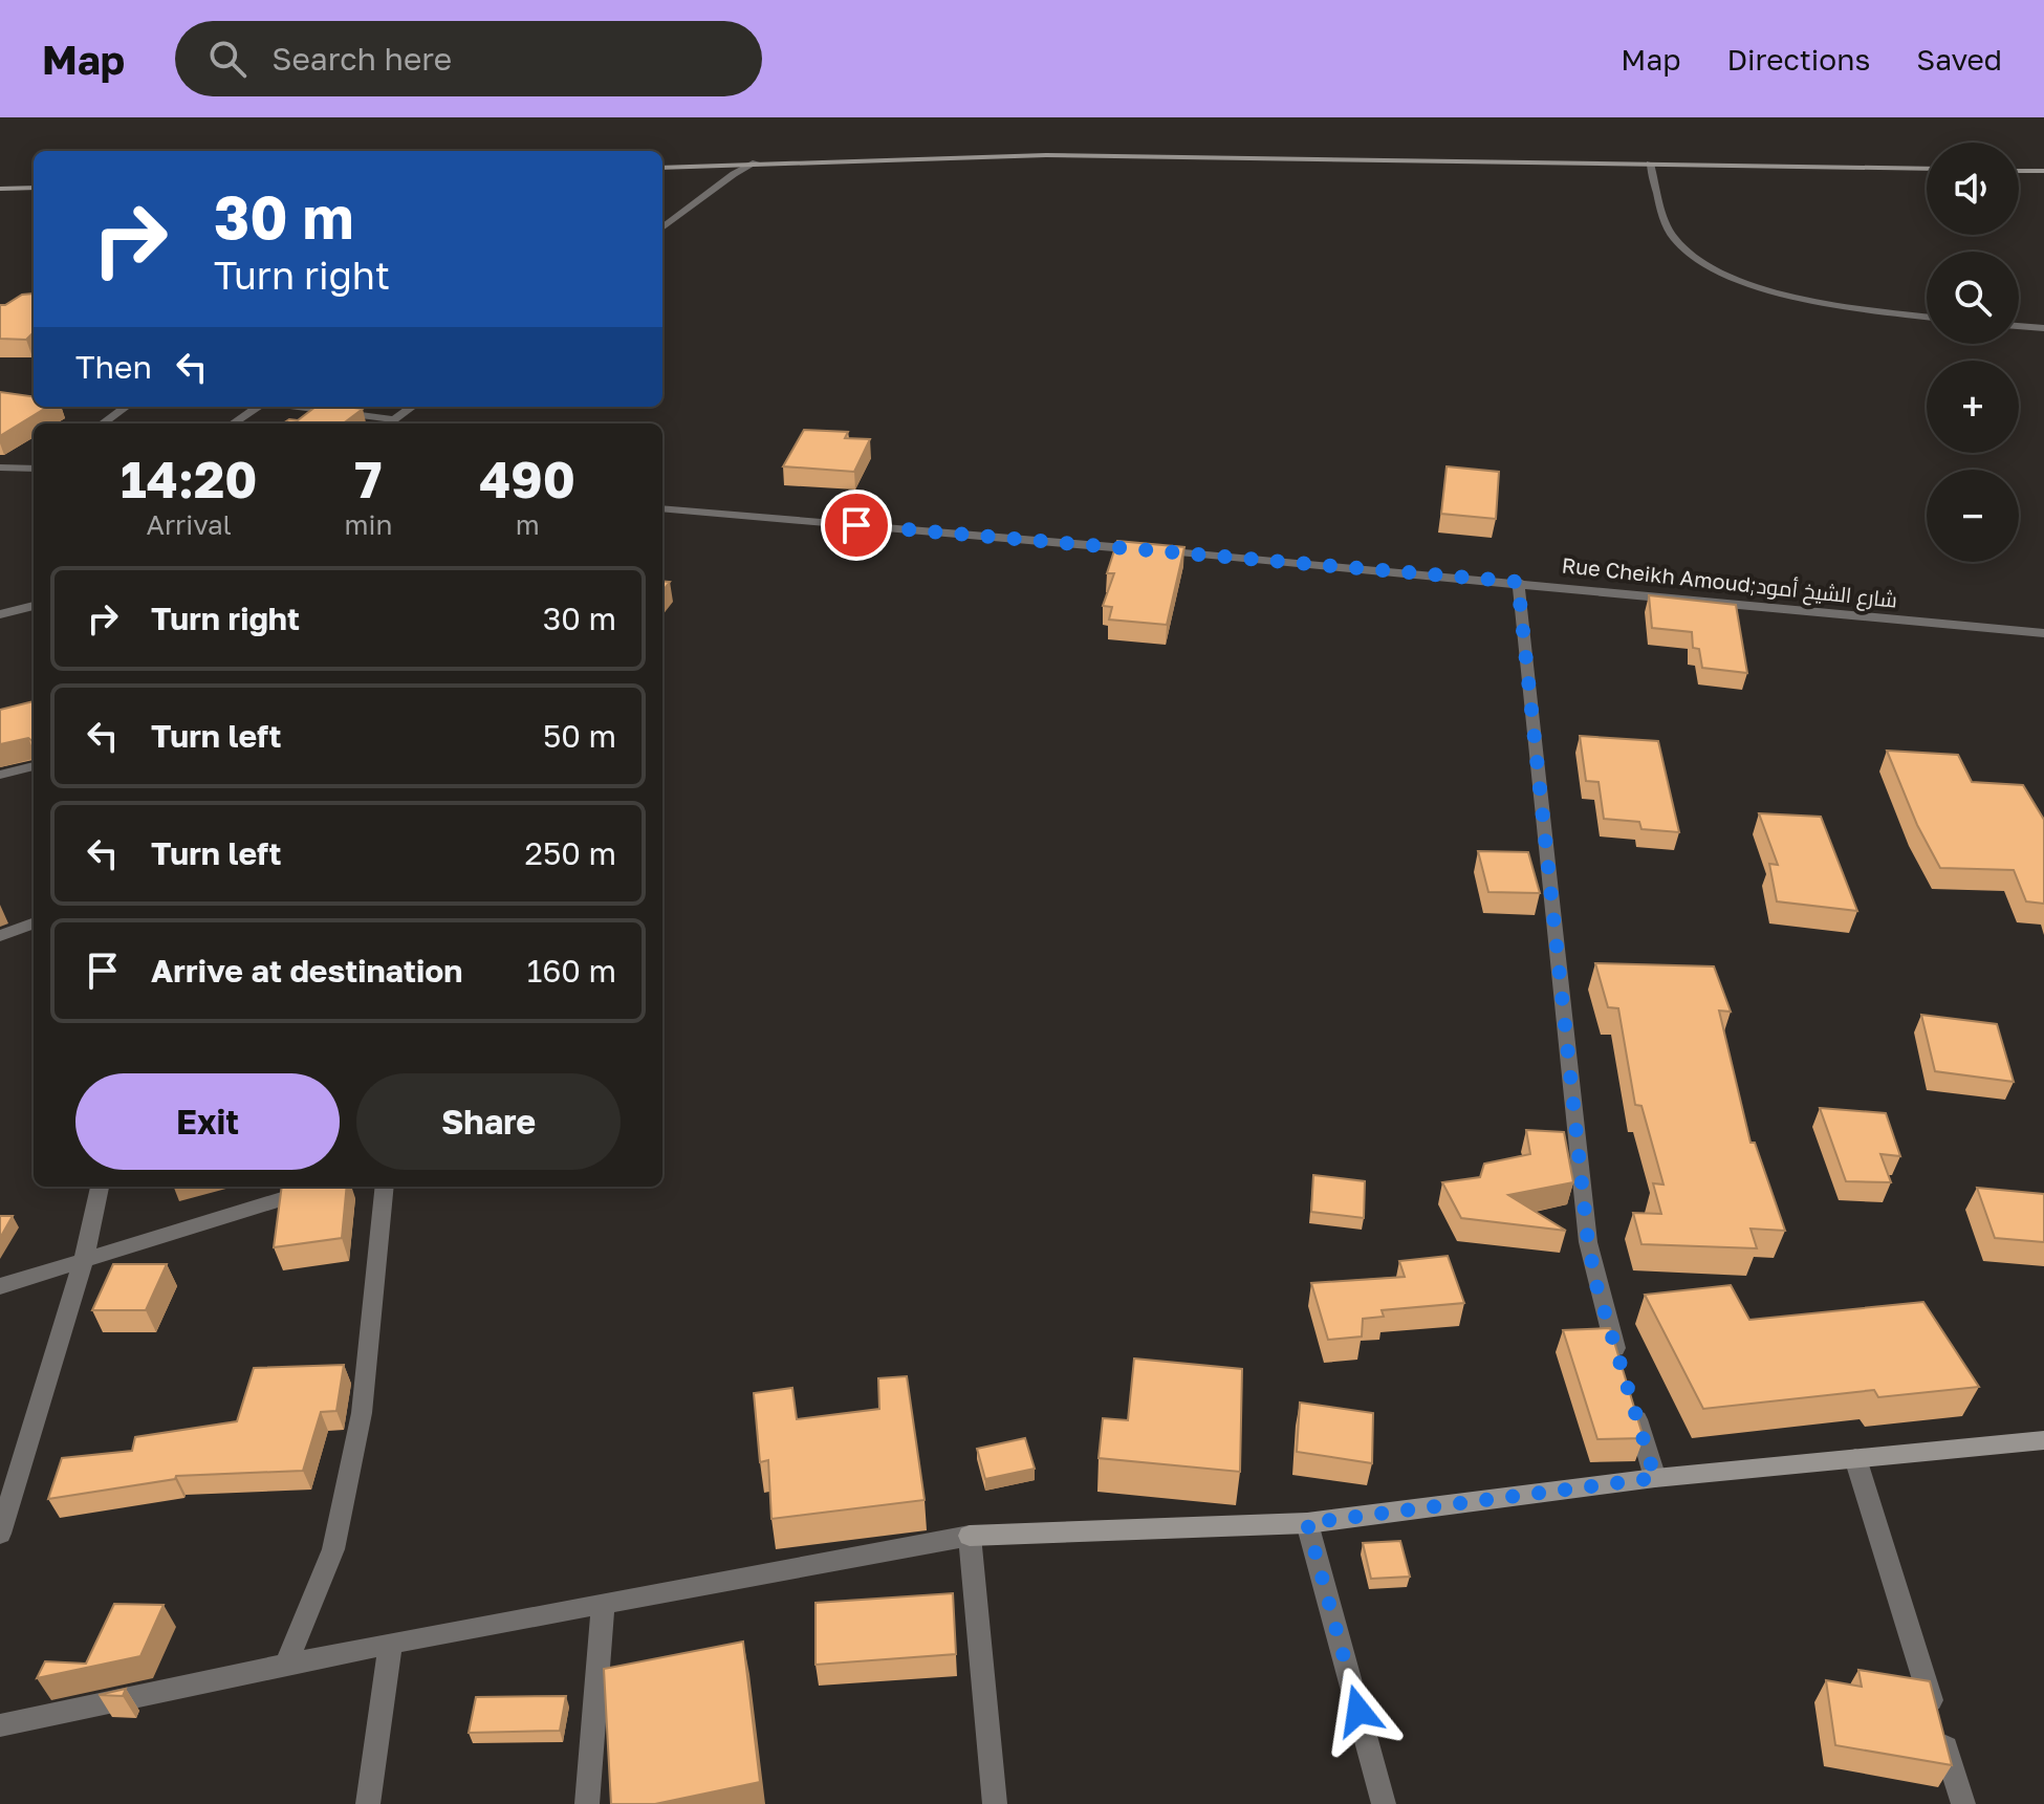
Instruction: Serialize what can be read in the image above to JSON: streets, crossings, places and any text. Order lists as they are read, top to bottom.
{
  "streets": {
    "street": ["Rue Cheikh Amoud;شارع الشيخ أمود"]
  },
  "page": {
    "header": "Map",
    "search": "Search here",
    "nav": ["Map", "Directions", "Saved"],
    "map_buttons": ["+", "−"],
    "turn": ["30 m", "Turn right"],
    "then": "Then",
    "eta": [
      "14:20",
      "Arrival",
      "7",
      "min",
      "490",
      "m"
    ],
    "list": [
      {
        "name": "Turn right",
        "value": "30 m"
      },
      {
        "name": "Turn left",
        "value": "50 m"
      },
      {
        "name": "Turn left",
        "value": "250 m"
      },
      {
        "name": "Arrive at destination",
        "value": "160 m"
      }
    ],
    "buttons": ["Exit", "Share"]
  }
}
